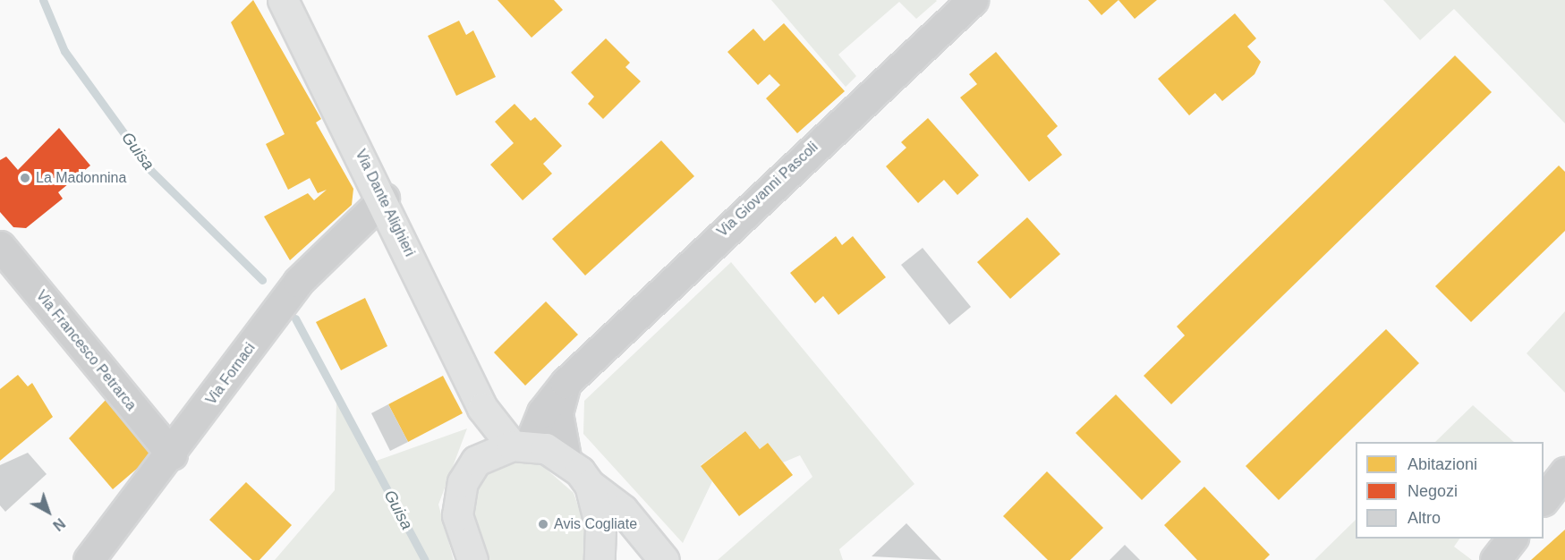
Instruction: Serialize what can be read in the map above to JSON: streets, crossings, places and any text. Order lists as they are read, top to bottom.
{
  "streets": {
    "street": [
      "Via Giovanni Pascoli",
      "Via Dante Alighieri",
      "Via Francesco Petrarca",
      "Via Fornaci"
    ]
  },
  "crossings": [
    ["Via Giovanni Pascoli", "Via Dante Alighieri"],
    ["Via Dante Alighieri", "Via Fornaci"],
    ["Via Francesco Petrarca", "Via Fornaci"]
  ],
  "water": ["Guisa"],
  "places": ["La Madonnina", "Avis Cogliate"],
  "legend": ["Abitazioni", "Negozi", "Altro"],
  "north": "bottom right"
}
